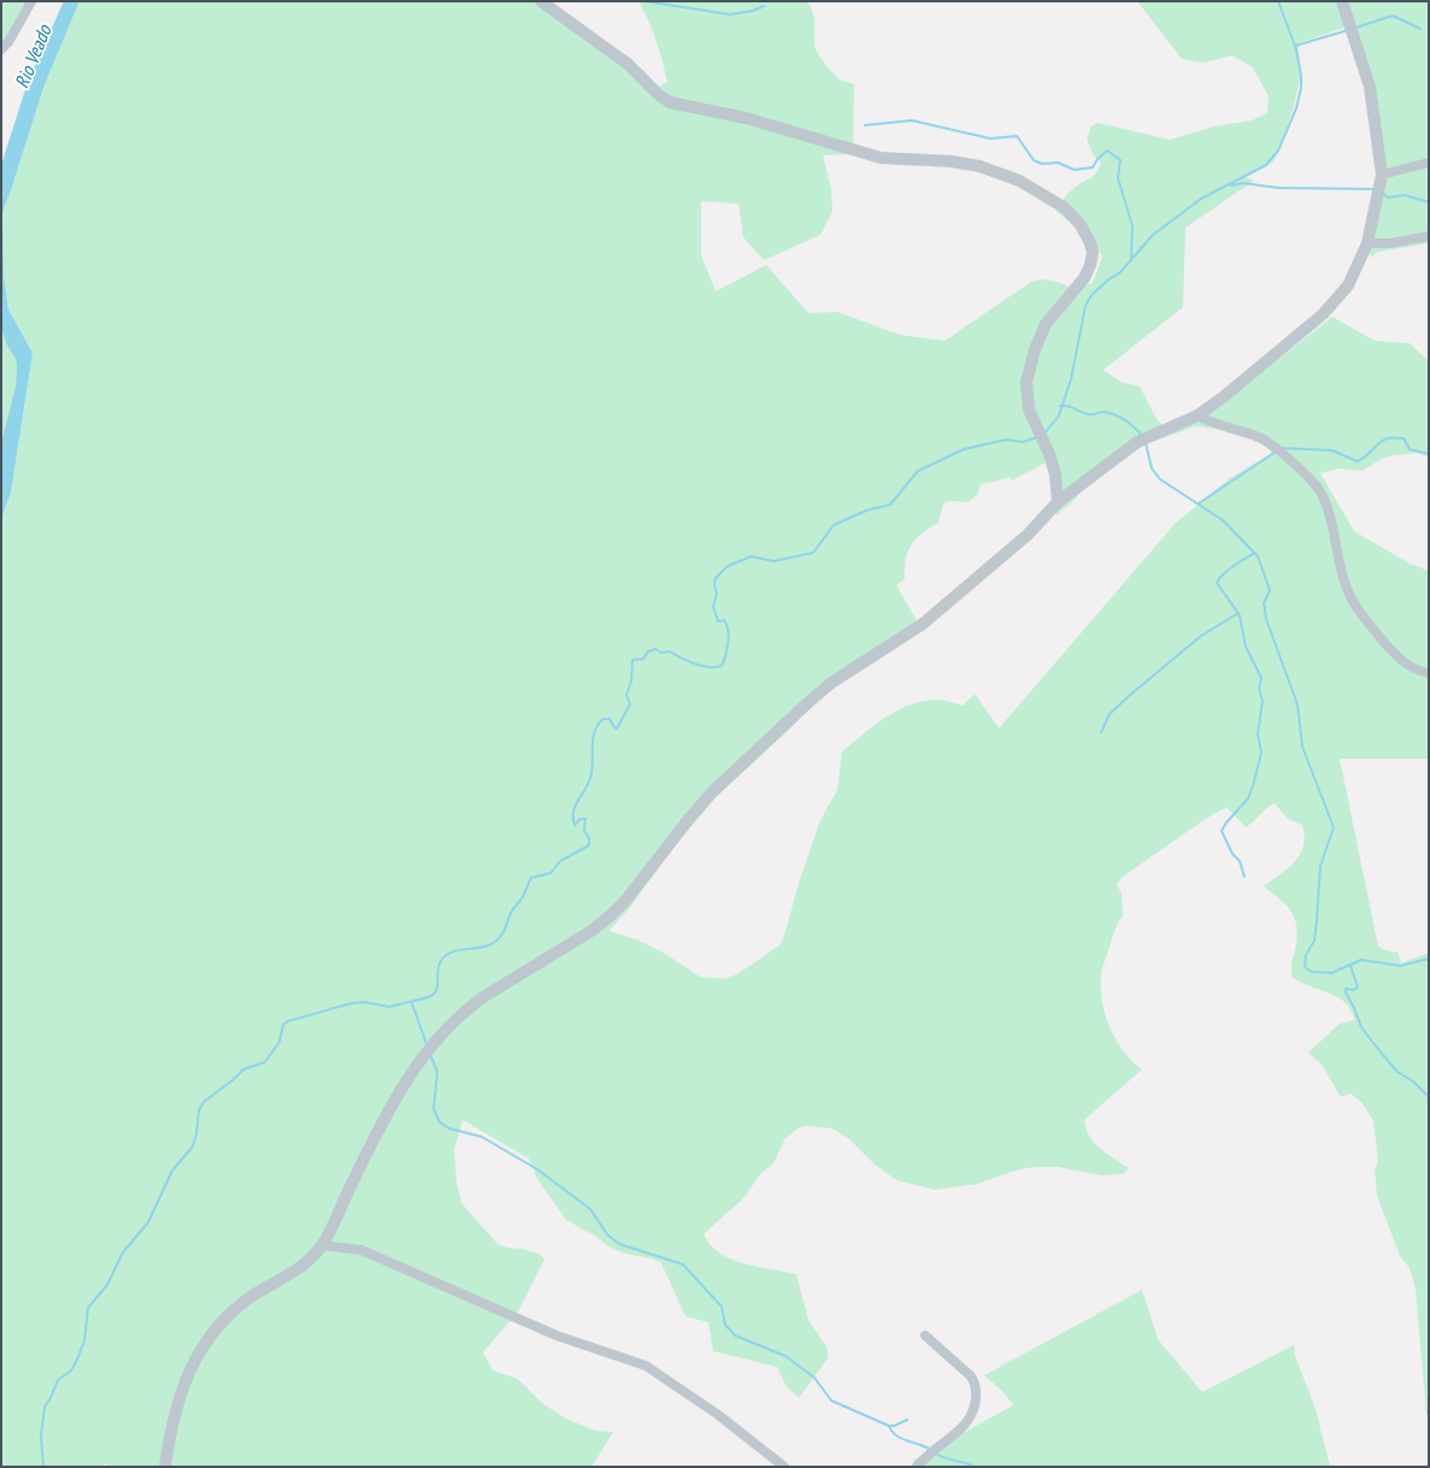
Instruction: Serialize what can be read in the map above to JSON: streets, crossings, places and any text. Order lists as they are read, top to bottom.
{
  "water": ["Rio Veado"]
}
